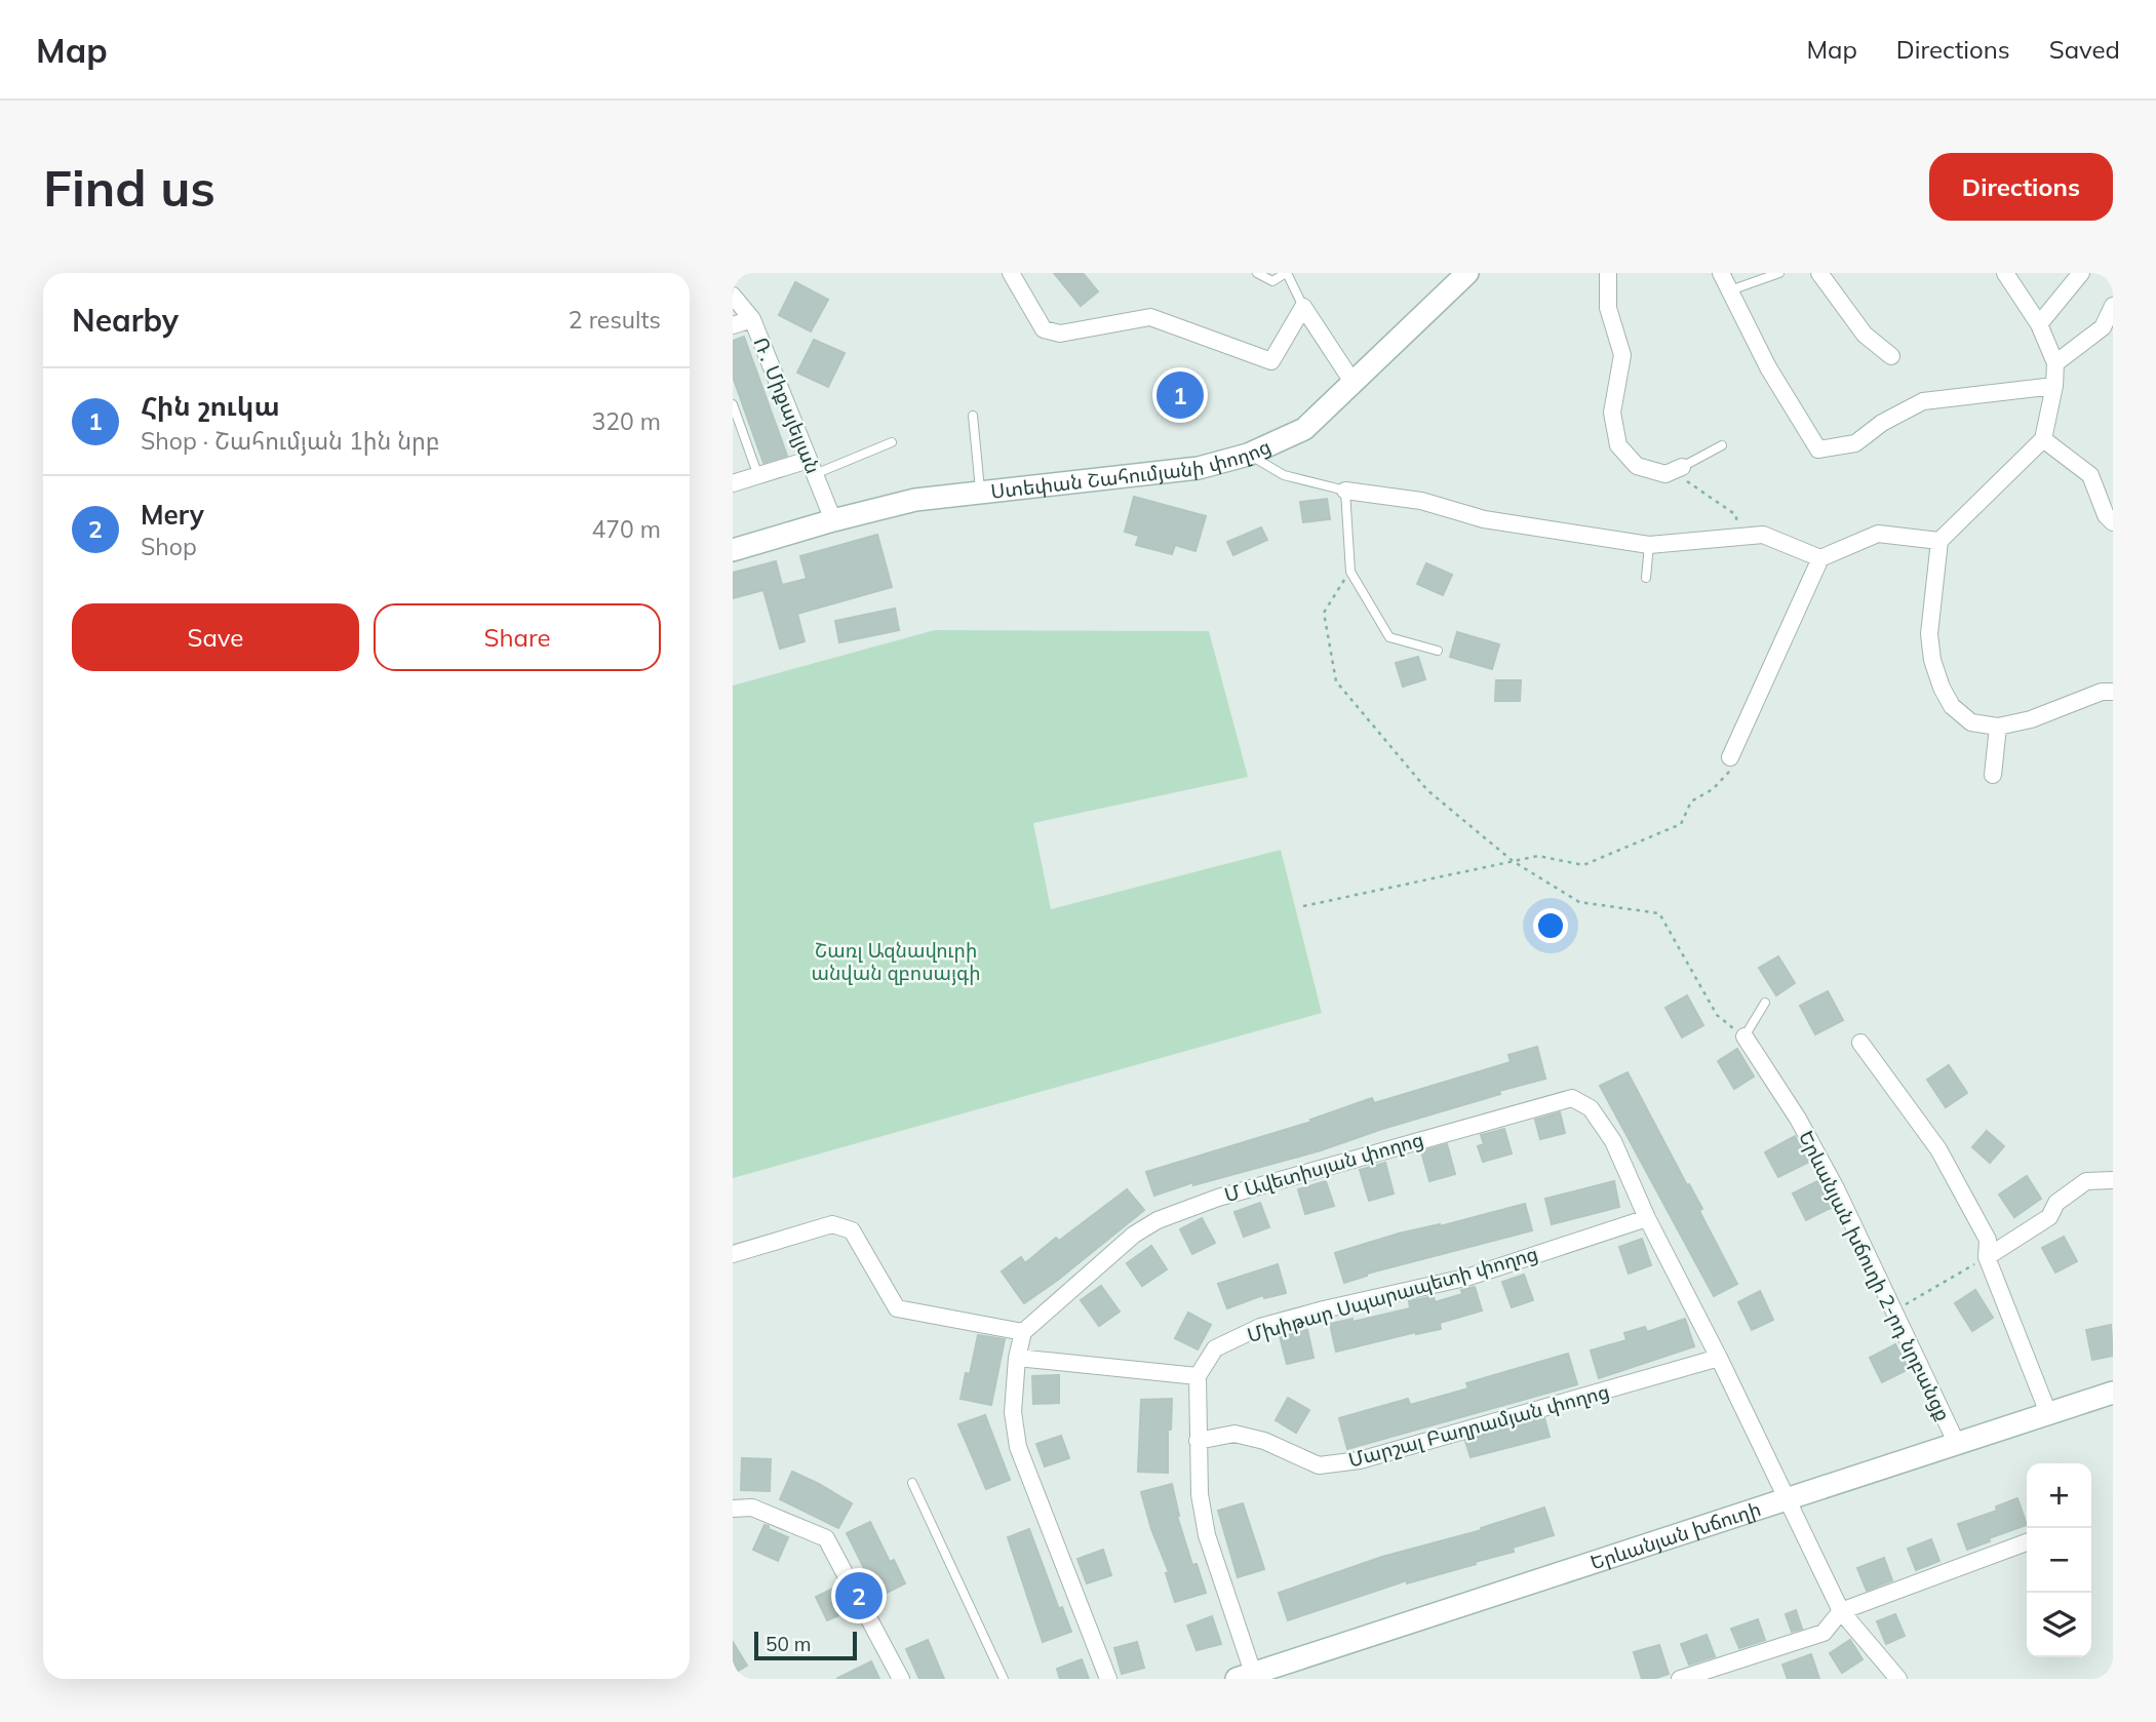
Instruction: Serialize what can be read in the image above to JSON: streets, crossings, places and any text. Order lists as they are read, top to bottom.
{
  "streets": {
    "street": [
      "Ռ․ Միքայելյան",
      "Ստեփան Շահումյանի փողոց",
      "Մ Ավետիսյան փողոց",
      "Երևանյան խճուղի 2-րդ նրբանցք",
      "Մխիթար Սպարապետի փողոց",
      "Մարշալ Բաղրամյան փողոց",
      "Երևանյան խճուղի"
    ]
  },
  "crossings": [
    ["Ռ․ Միքայելյան", "Ստեփան Շահումյանի փողոց"],
    ["Մ Ավետիսյան փողոց", "Մխիթար Սպարապետի փողոց"],
    ["Մ Ավետիսյան փողոց", "Մարշալ Բաղրամյան փողոց"],
    ["Մ Ավետիսյան փողոց", "Երևանյան խճուղի"],
    ["Երևանյան խճուղի 2-րդ նրբանցք", "Երևանյան խճուղի"]
  ],
  "parks": ["Շառլ Ազնավուրի անվան զբոսայգի"],
  "scale_bar": "50 m",
  "page": {
    "header": "Map",
    "nav": ["Map", "Directions", "Saved"],
    "buttons": [
      "Directions",
      ["Save", "Share"]
    ],
    "title": "Find us",
    "heading": ["Nearby", "2 results"],
    "list": [
      {
        "mark": "1",
        "name": "Հին շուկա",
        "note": "Shop · Շահումյան 1ին նրբ",
        "value": "320 m"
      },
      {
        "mark": "2",
        "name": "Mery",
        "note": "Shop",
        "value": "470 m"
      }
    ],
    "pins": ["1", "2"],
    "map_buttons": ["+", "−"],
    "scale": "50 m"
  }
}
